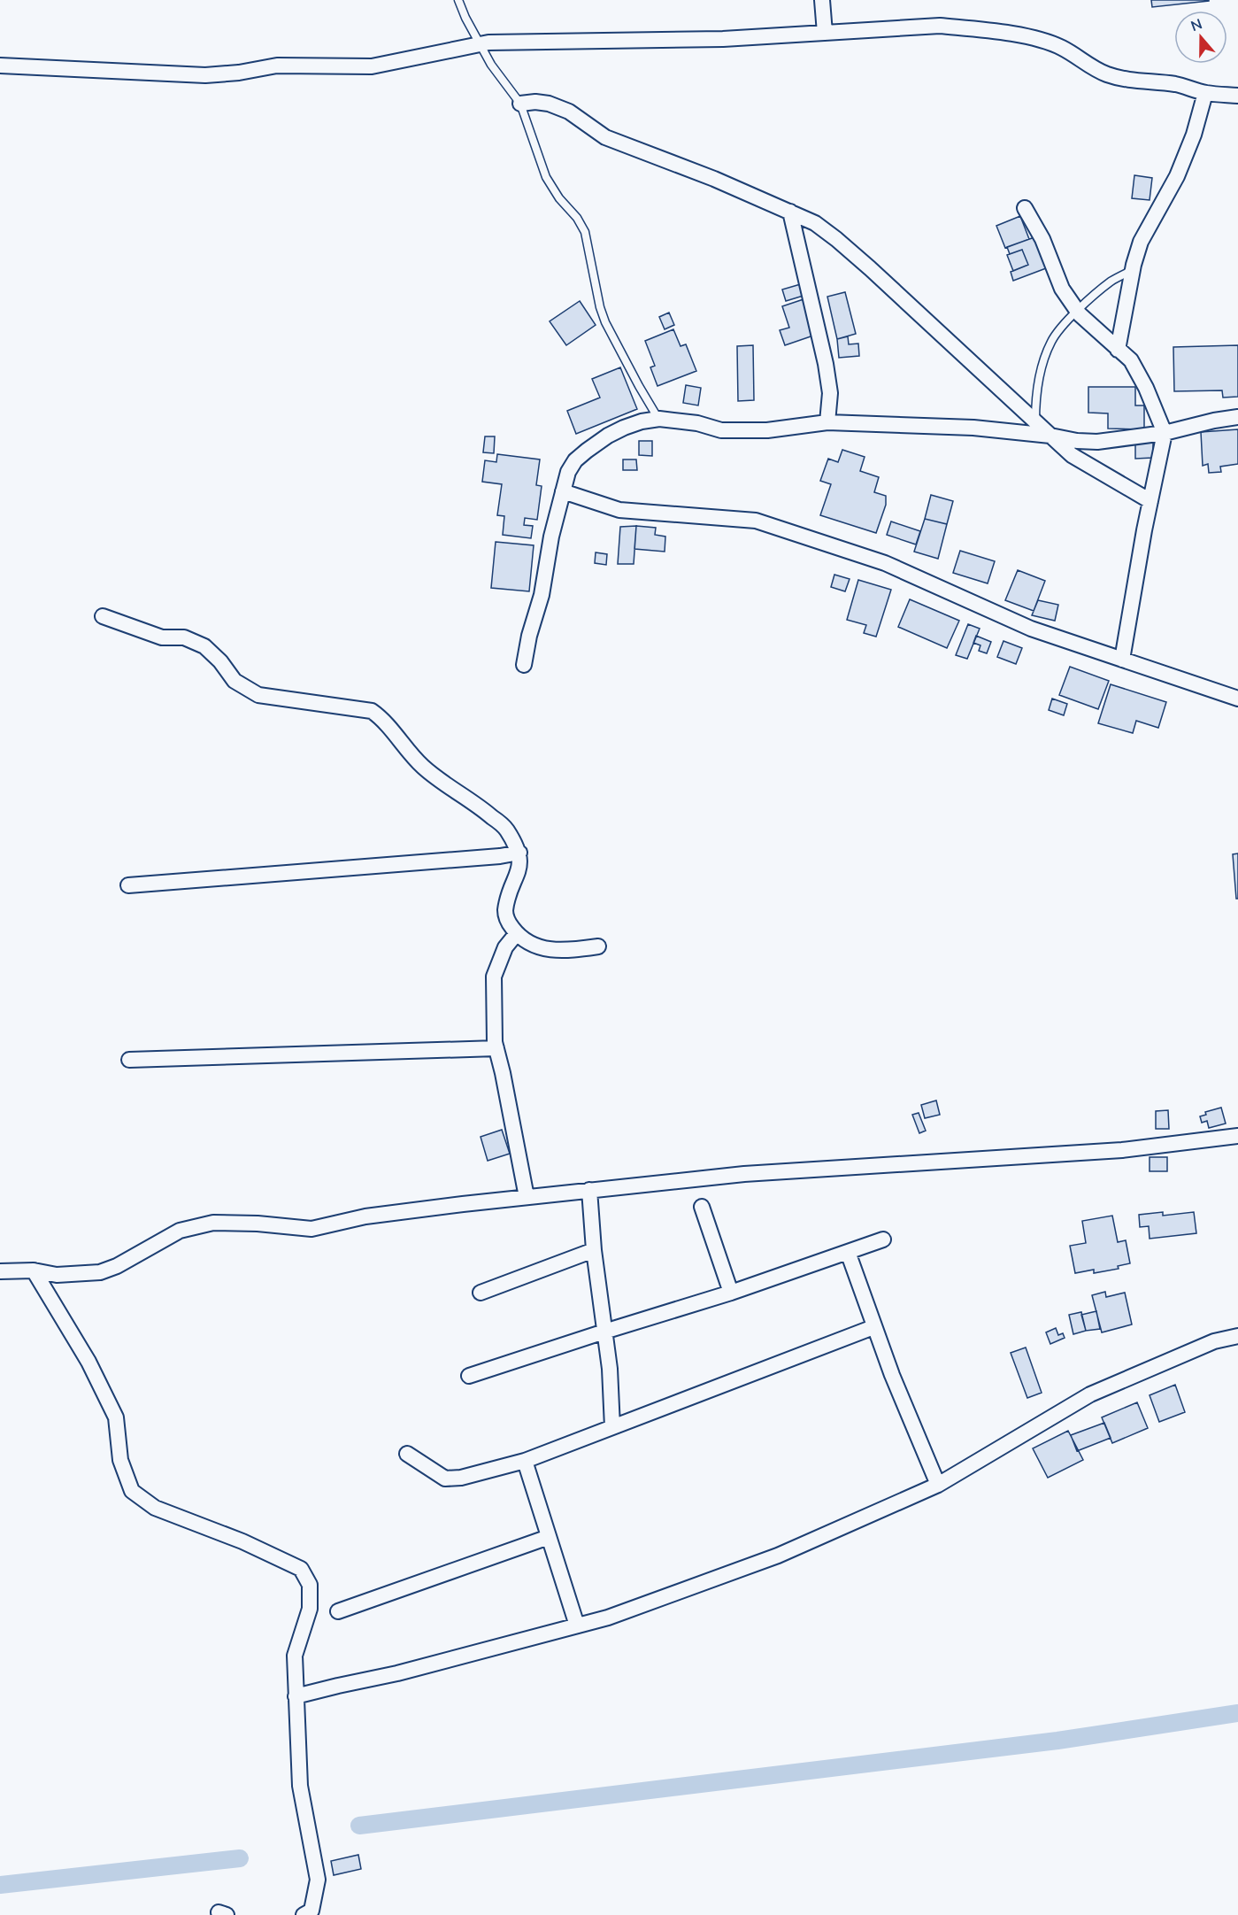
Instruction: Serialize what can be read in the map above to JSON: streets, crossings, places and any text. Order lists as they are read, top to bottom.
{
  "north": "top"
}
